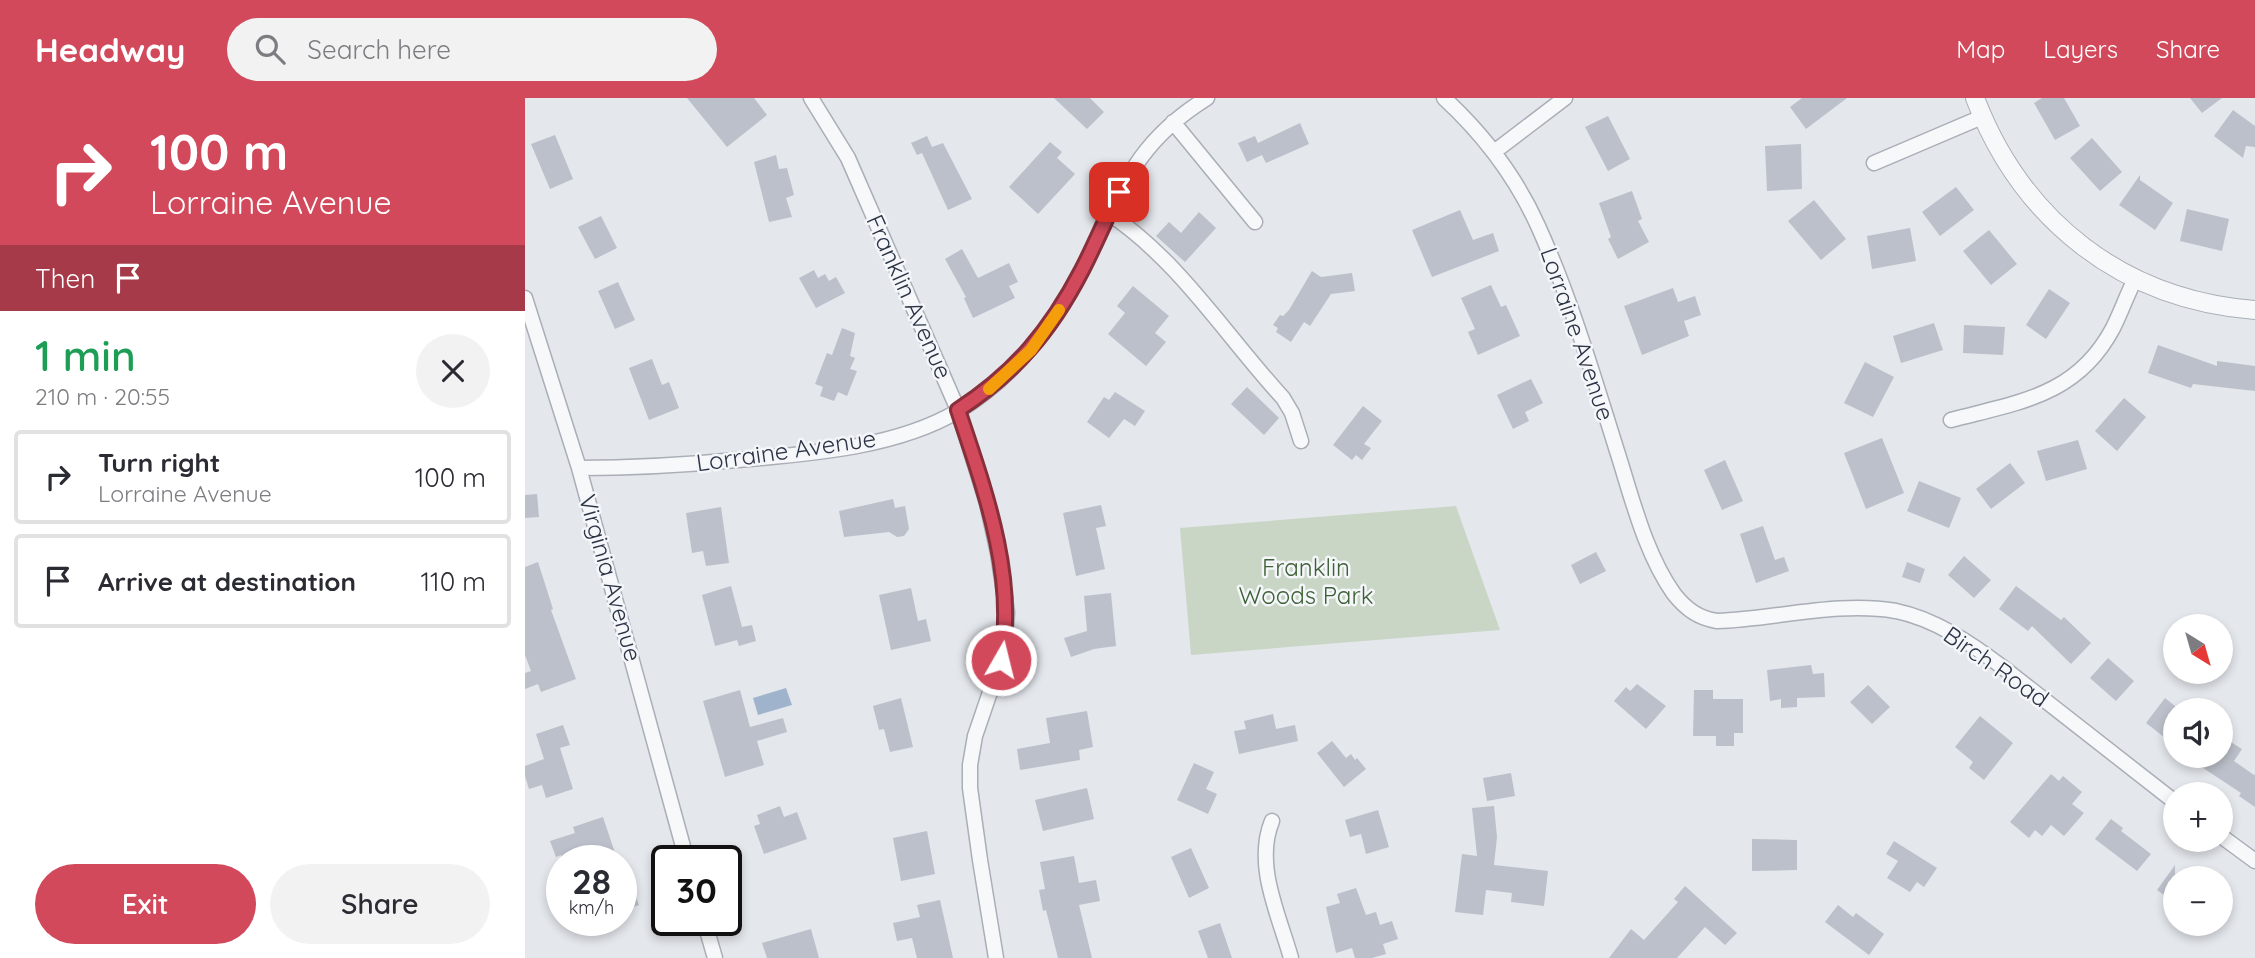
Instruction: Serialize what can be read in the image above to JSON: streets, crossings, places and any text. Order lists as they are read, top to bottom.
{
  "streets": {
    "street": [
      "Franklin Avenue",
      "Lorraine Avenue",
      "Virginia Avenue",
      "Birch Road"
    ]
  },
  "crossings": [
    ["Franklin Avenue", "Lorraine Avenue"],
    ["Lorraine Avenue", "Virginia Avenue"],
    ["Lorraine Avenue", "Birch Road"]
  ],
  "parks": ["Franklin Woods Park"],
  "north": "bottom right",
  "page": {
    "header": "Headway",
    "search": "Search here",
    "nav": ["Map", "Layers", "Share"],
    "turn": ["100 m", "Lorraine Avenue"],
    "then": "Then",
    "heading": ["1 min", "210 m · 20:55"],
    "list": [
      {
        "name": "Turn right",
        "note": "Lorraine Avenue",
        "value": "100 m"
      },
      {
        "name": "Arrive at destination",
        "value": "110 m"
      }
    ],
    "map_buttons": ["+", "−"],
    "speed": "28 km/h",
    "limit": "30",
    "buttons": ["Exit", "Share"]
  }
}
